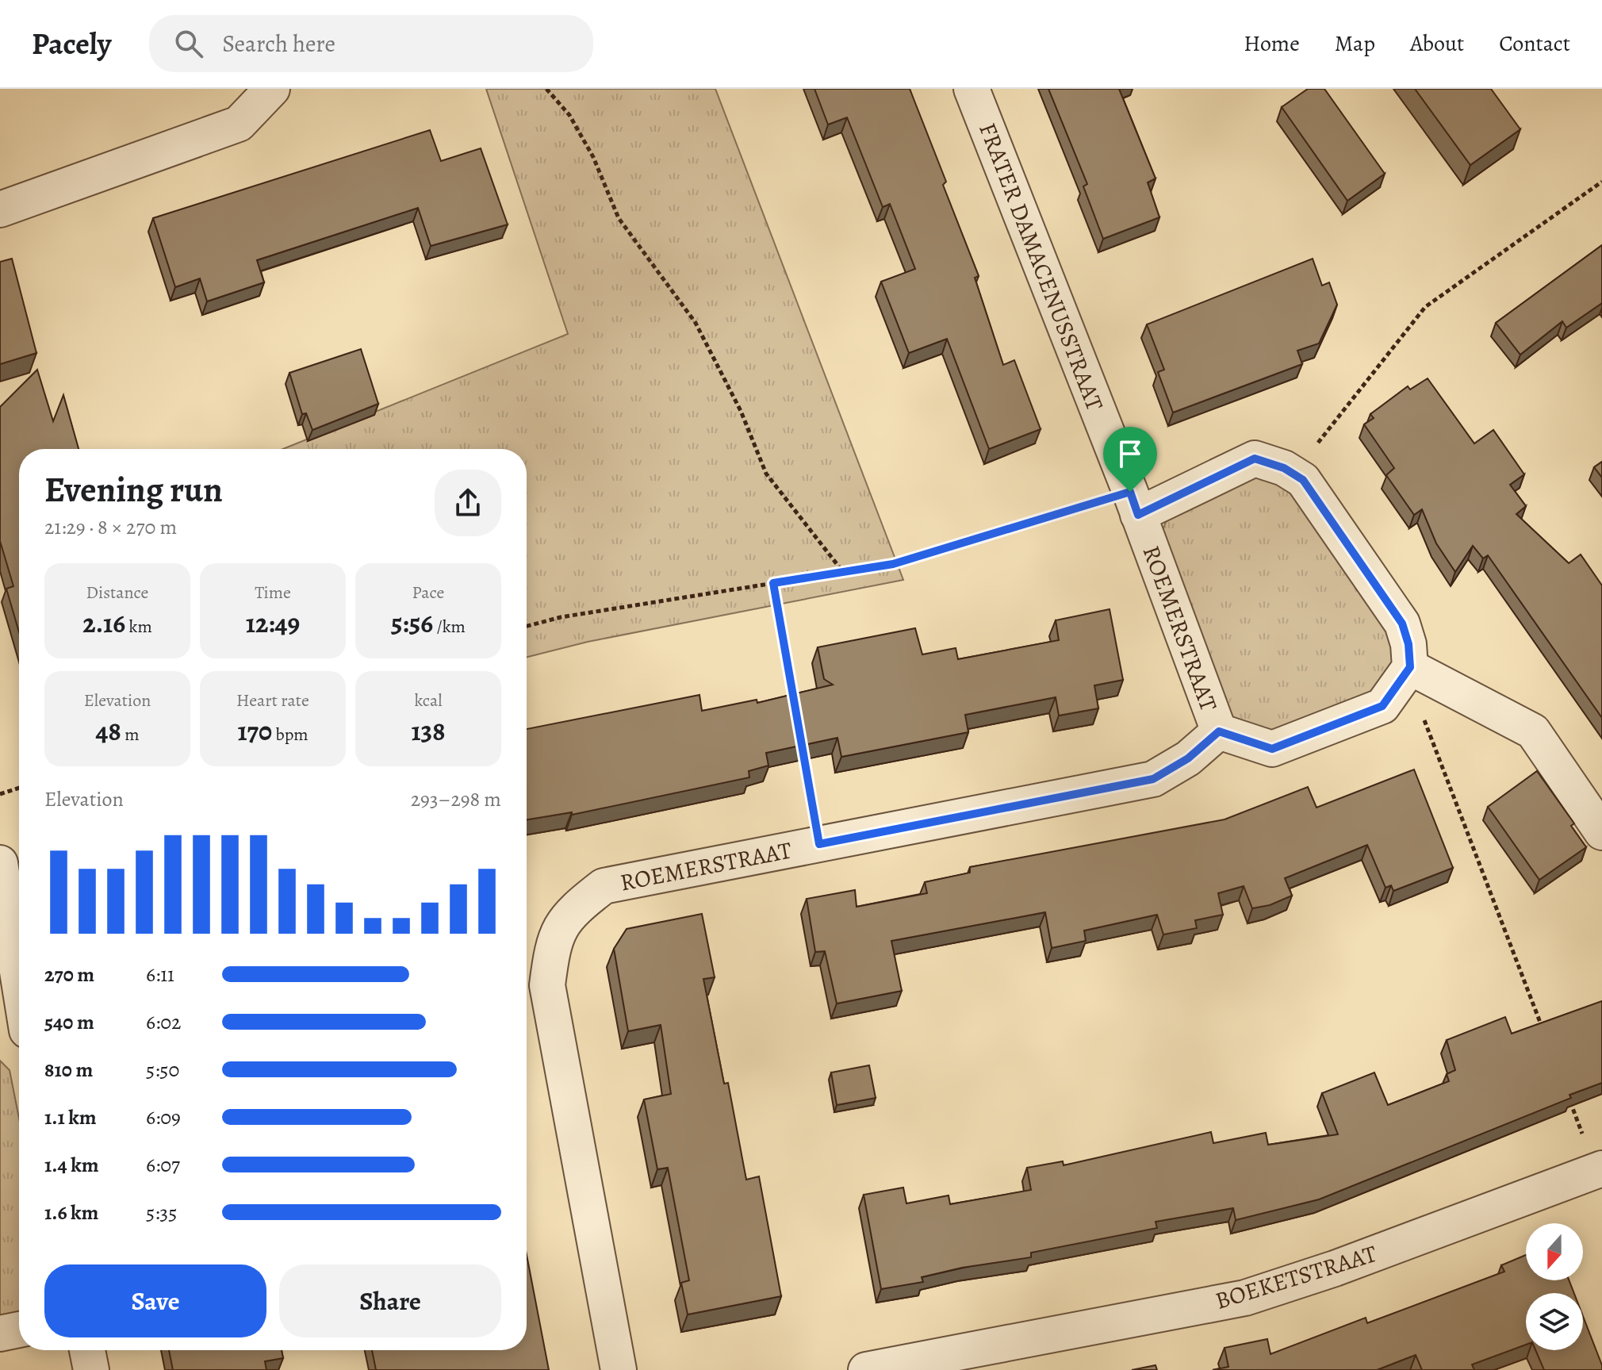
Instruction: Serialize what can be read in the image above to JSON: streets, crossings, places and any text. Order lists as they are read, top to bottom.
{
  "streets": {
    "street": ["FRATER DAMACENUSSTRAAT", "ROEMERSTRAAT", "BOEKETSTRAAT"]
  },
  "crossings": [
    ["FRATER DAMACENUSSTRAAT", "ROEMERSTRAAT"]
  ],
  "north": "bottom",
  "page": {
    "header": "Pacely",
    "search": "Search here",
    "nav": [
      "Home",
      "Map",
      "About",
      "Contact"
    ],
    "heading": ["Evening run", "21:29 · 8 × 270 m"],
    "stats": [
      ["Distance", "2.16 km"],
      ["Time", "12:49"],
      ["Pace", "5:56 /km"],
      ["Elevation", "48 m"],
      ["Heart rate", "170 bpm"],
      ["kcal", "138"]
    ],
    "chart": ["Elevation", "293–298 m"],
    "list": [
      {
        "name": "270 m",
        "note": "6:11"
      },
      {
        "name": "540 m",
        "note": "6:02"
      },
      {
        "name": "810 m",
        "note": "5:50"
      },
      {
        "name": "1.1 km",
        "note": "6:09"
      },
      {
        "name": "1.4 km",
        "note": "6:07"
      },
      {
        "name": "1.6 km",
        "note": "5:35"
      }
    ],
    "buttons": ["Save", "Share"]
  }
}
